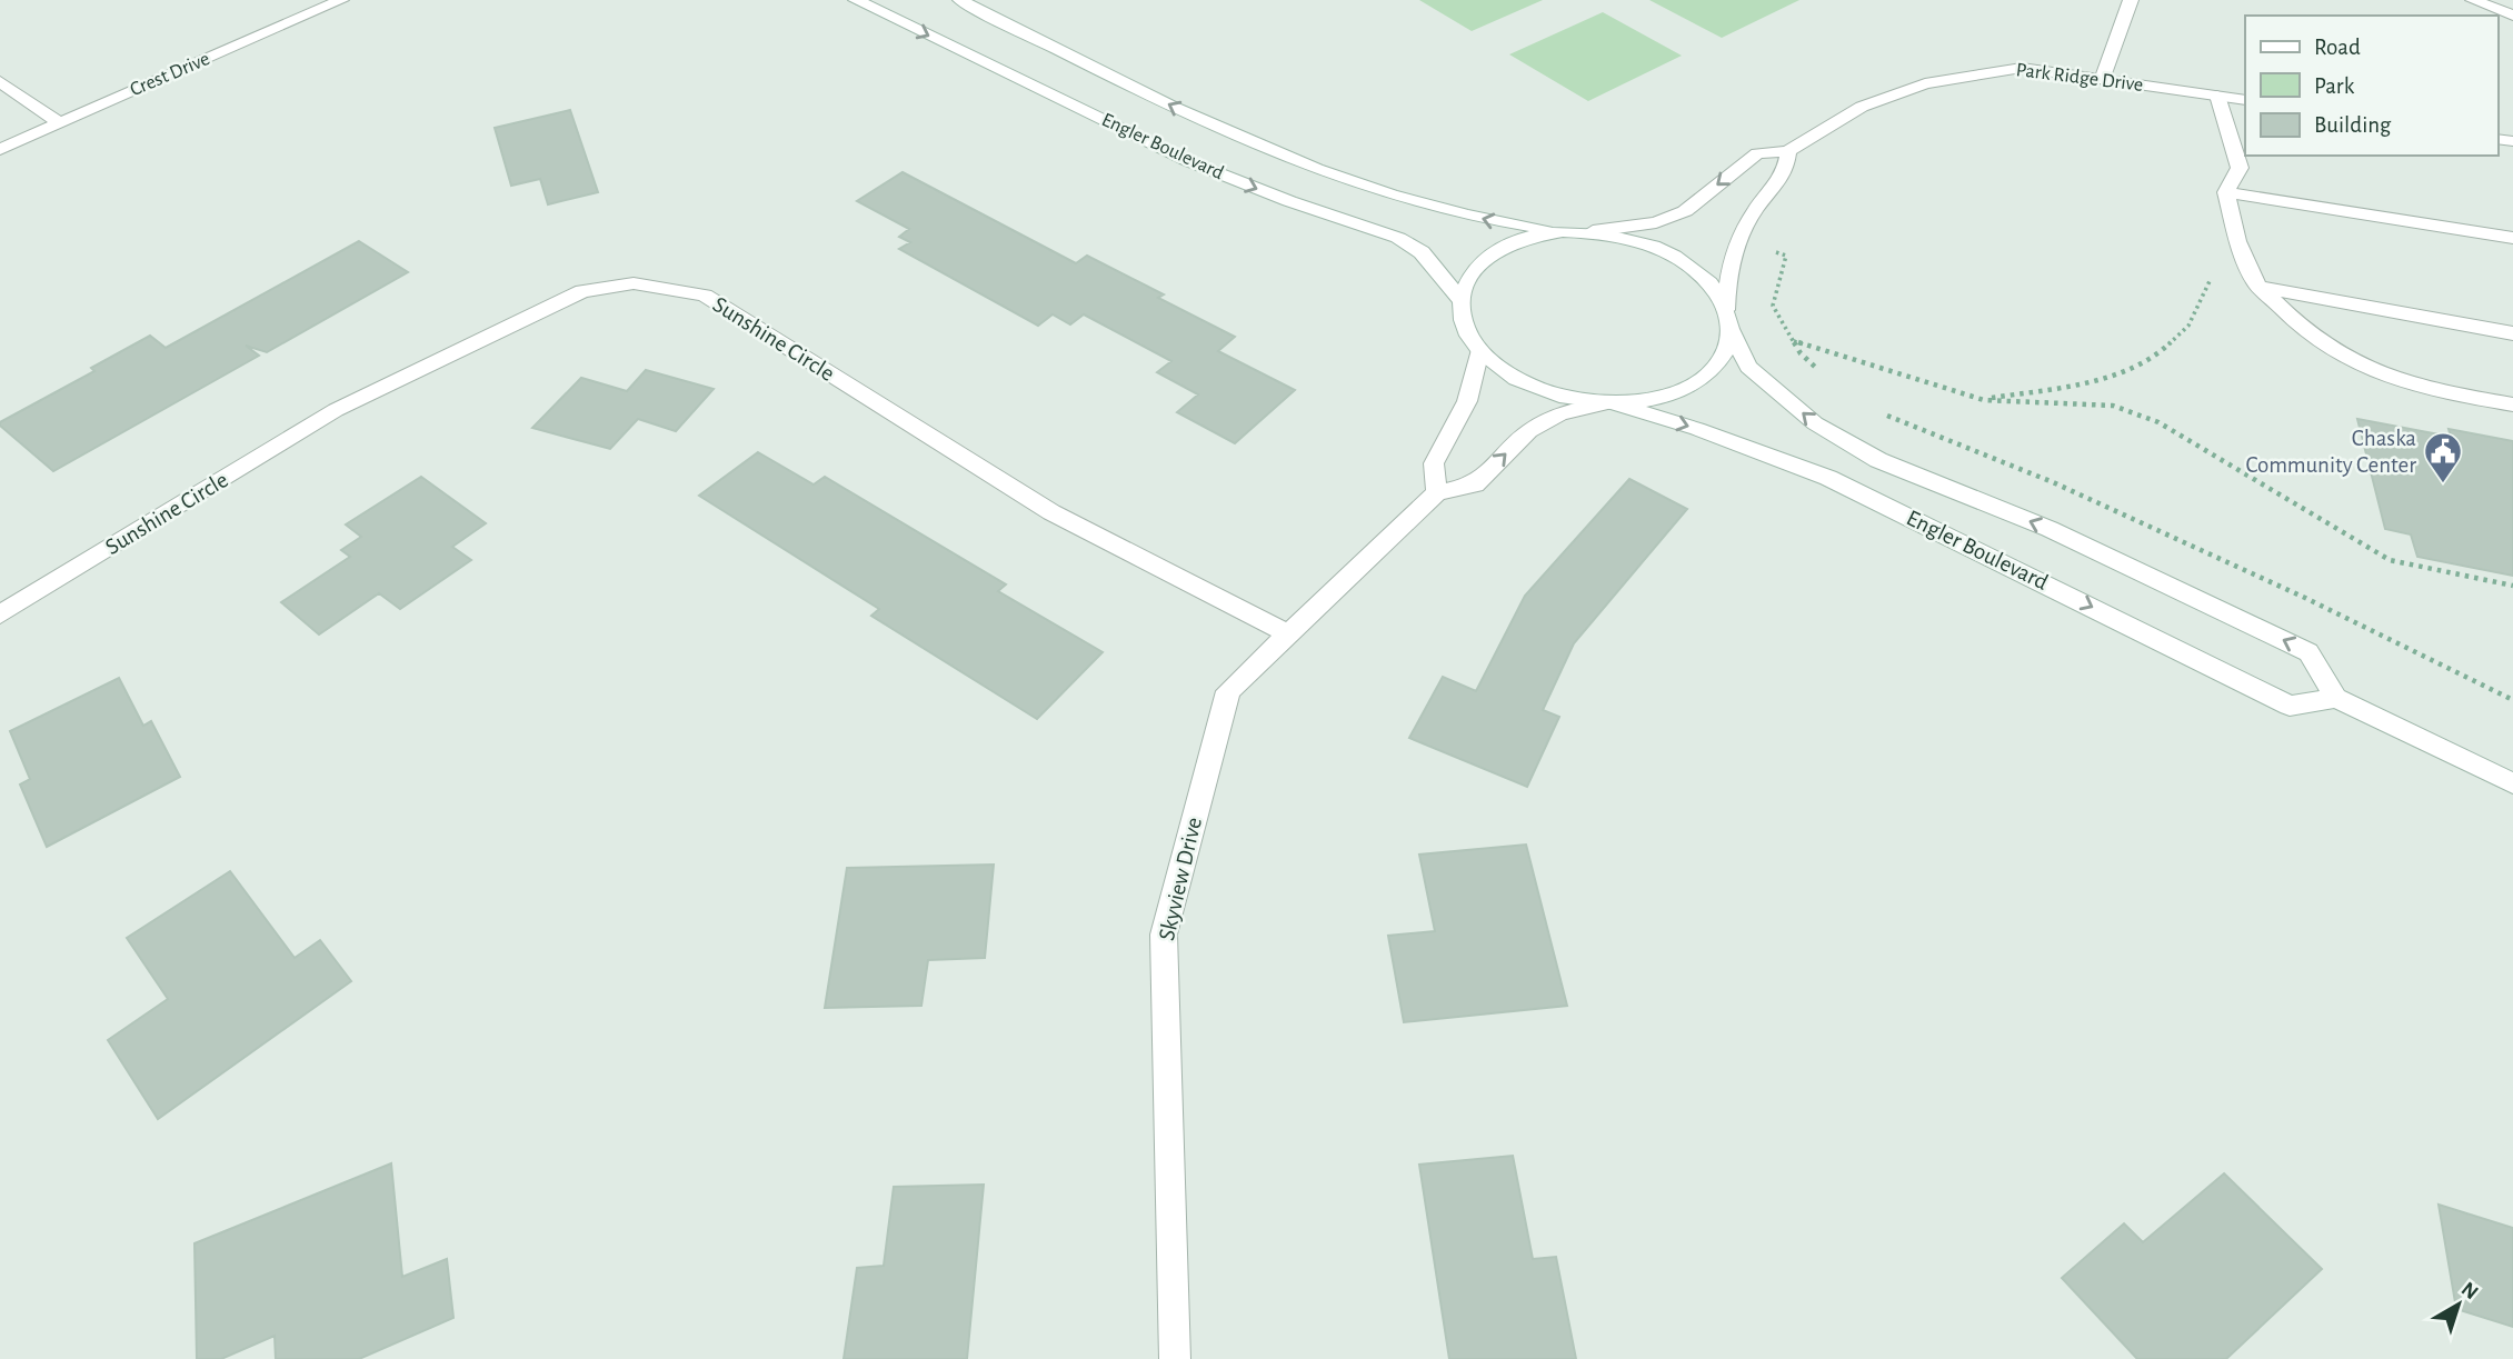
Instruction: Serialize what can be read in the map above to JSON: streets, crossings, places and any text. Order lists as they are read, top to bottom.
{
  "streets": {
    "street": [
      "Crest Drive",
      "Park Ridge Drive",
      "Engler Boulevard",
      "Sunshine Circle",
      "Skyview Drive"
    ]
  },
  "crossings": [
    ["Park Ridge Drive", "Engler Boulevard"],
    ["Sunshine Circle", "Skyview Drive"]
  ],
  "places": {
    "public building": ["Chaska Community Center"]
  },
  "legend": ["Road", "Park", "Building"],
  "north": "top right"
}
